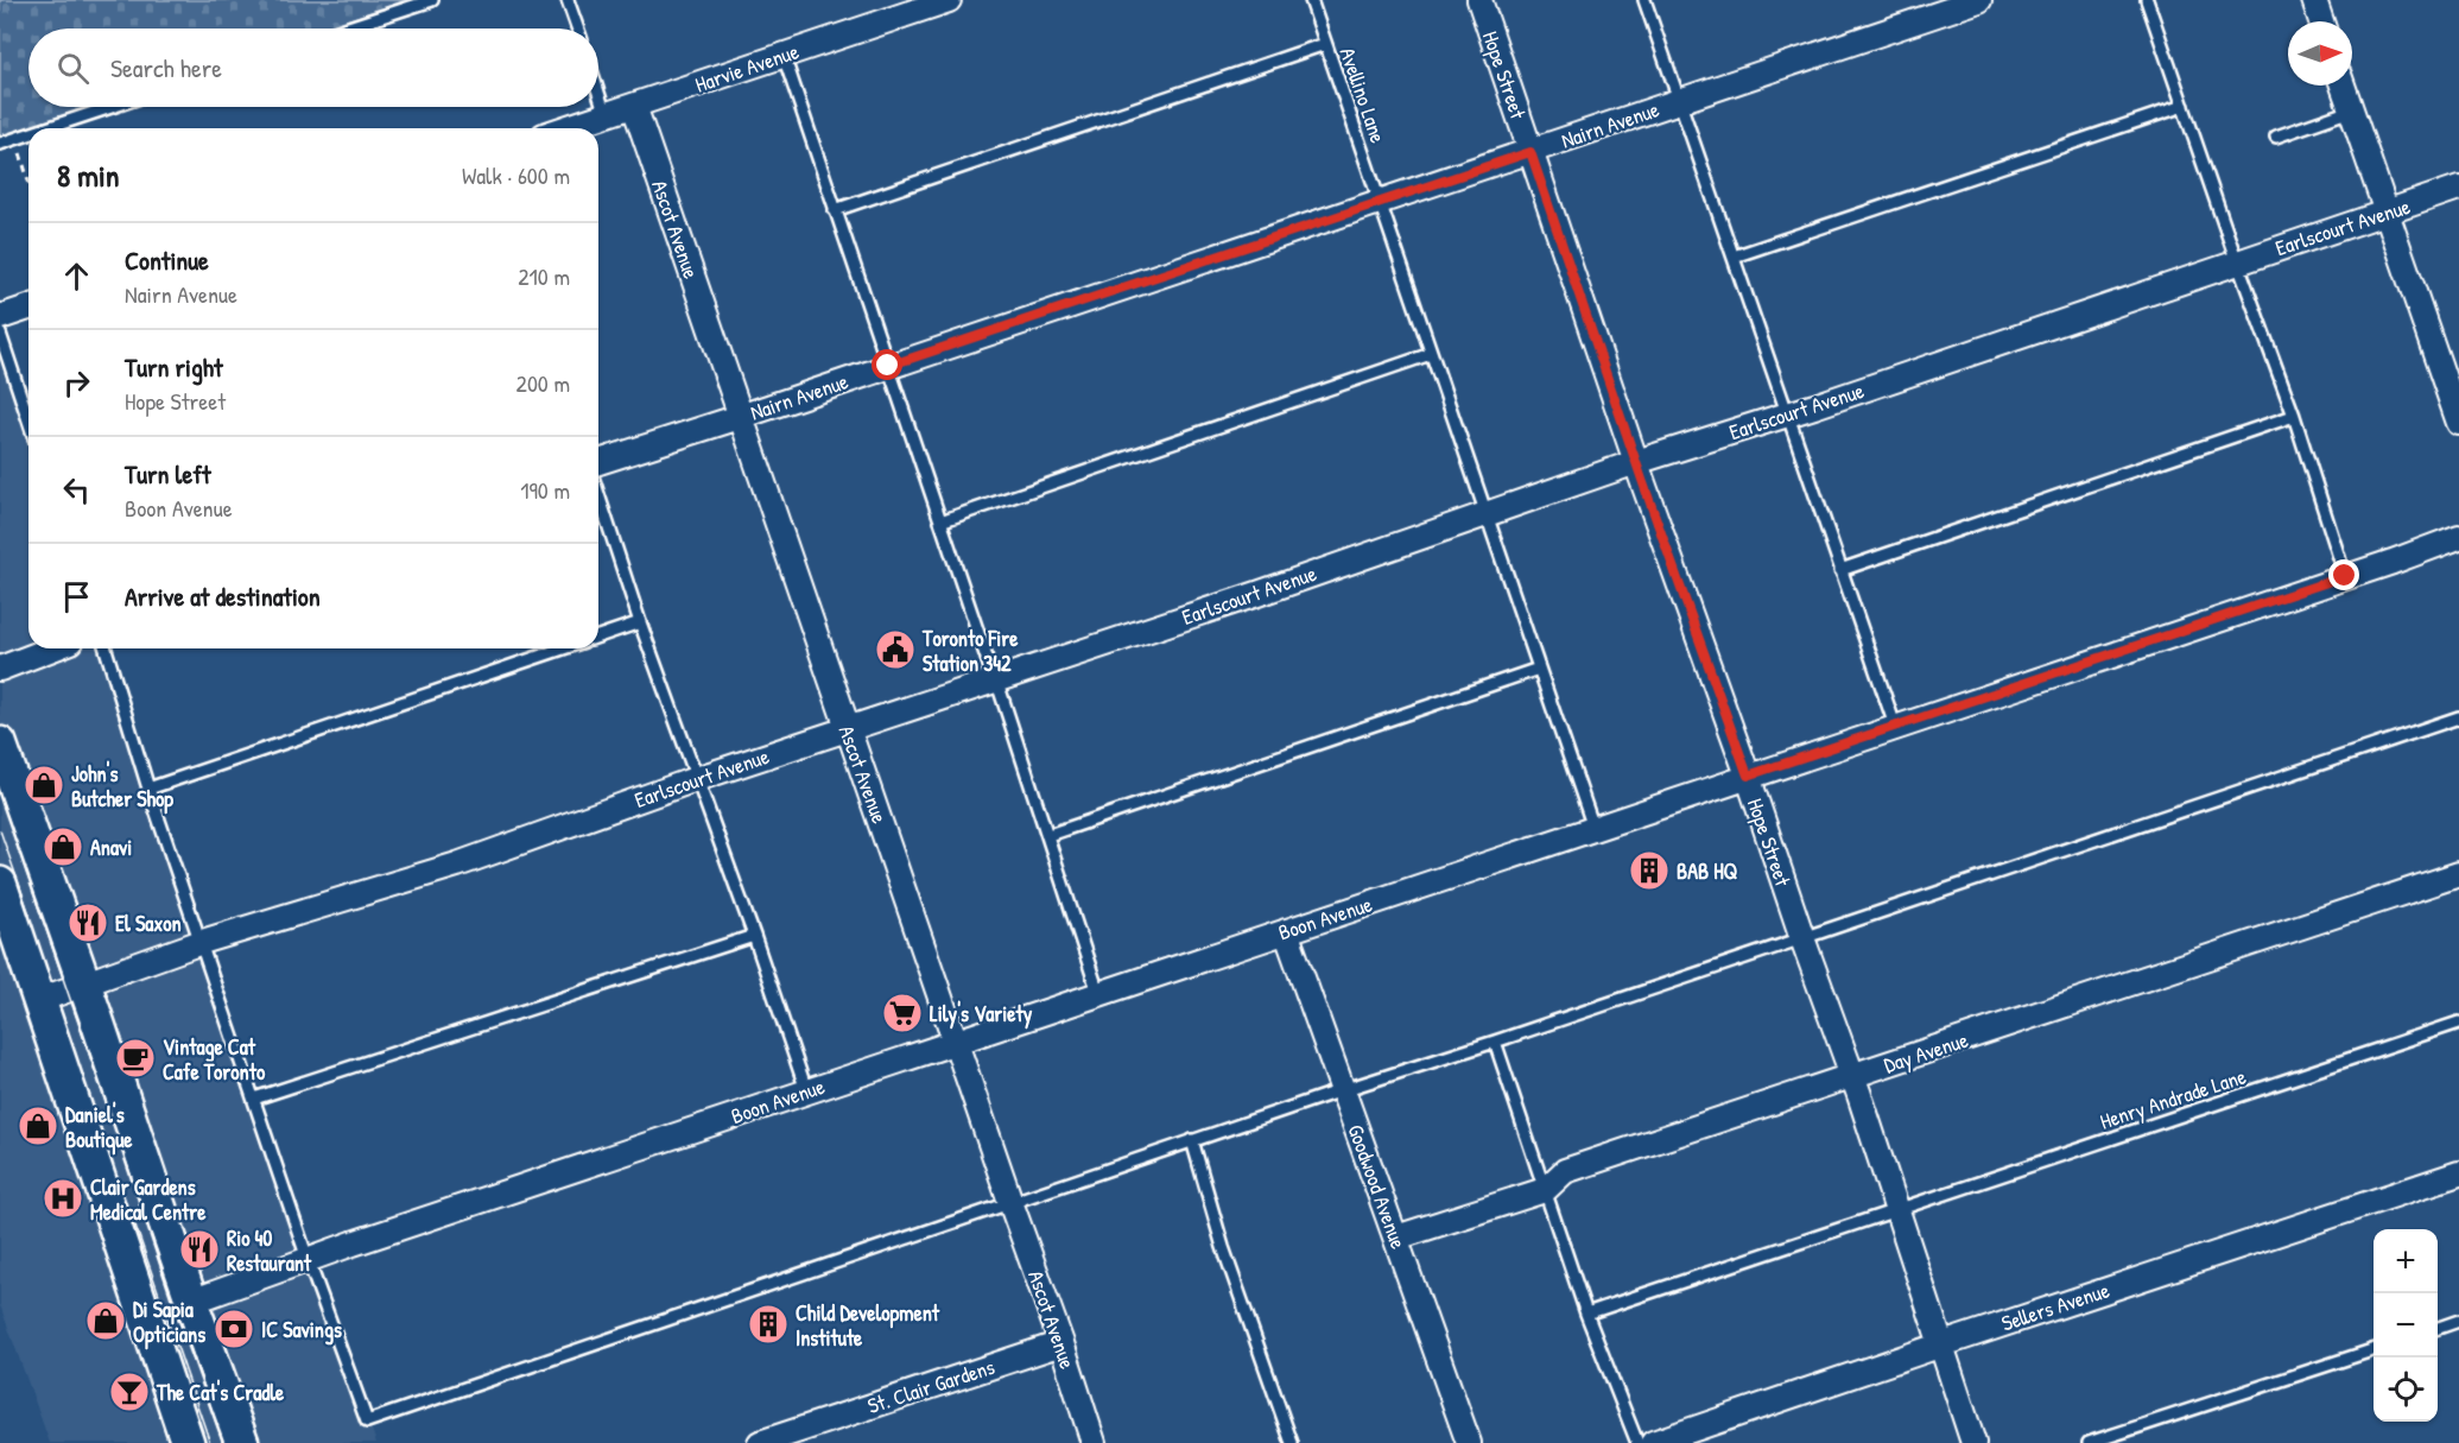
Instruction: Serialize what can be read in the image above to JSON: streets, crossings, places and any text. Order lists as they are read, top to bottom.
{
  "streets": {
    "street": [
      "Harvie Avenue",
      "Hope Street",
      "Nairn Avenue",
      "Earlscourt Avenue",
      "Ascot Avenue",
      "Boon Avenue",
      "Day Avenue",
      "Goodwood Avenue",
      "Sellers Avenue",
      "St. Clair Gardens"
    ],
    "lane": ["Avellino Lane", "Henry Andrade Lane"]
  },
  "crossings": [
    ["Harvie Avenue", "Ascot Avenue"],
    ["Hope Street", "Nairn Avenue"],
    ["Hope Street", "Earlscourt Avenue"],
    ["Hope Street", "Boon Avenue"],
    ["Hope Street", "Day Avenue"],
    ["Hope Street", "Henry Andrade Lane"],
    ["Hope Street", "Sellers Avenue"],
    ["Avellino Lane", "Nairn Avenue"],
    ["Avellino Lane", "Earlscourt Avenue"],
    ["Avellino Lane", "Boon Avenue"],
    ["Nairn Avenue", "Ascot Avenue"],
    ["Earlscourt Avenue", "Ascot Avenue"],
    ["Ascot Avenue", "Boon Avenue"],
    ["Ascot Avenue", "St. Clair Gardens"],
    ["Boon Avenue", "Goodwood Avenue"],
    ["Day Avenue", "Goodwood Avenue"]
  ],
  "places": {
    "public building": ["Toronto Fire Station 342"],
    "shop": [
      "John's Butcher Shop",
      "Anavi",
      "Daniel's Boutique",
      "Di Sapia Opticians"
    ],
    "building": ["BAB HQ", "Child Development Institute"],
    "restaurant": ["El Saxon", "Rio 40 Restaurant"],
    "supermarket": ["Lily's Variety"],
    "cafe": ["Vintage Cat Cafe Toronto"],
    "hospital": ["Clair Gardens Medical Centre"],
    "bank": ["IC Savings"],
    "bar": ["The Cat's Cradle"]
  },
  "north": "right",
  "page": {
    "search": "Search here",
    "heading": ["8 min", "Walk · 600 m"],
    "list": [
      ["Continue", "Nairn Avenue", "210 m"],
      ["Turn right", "Hope Street", "200 m"],
      ["Turn left", "Boon Avenue", "190 m"],
      "Arrive at destination"
    ],
    "map_buttons": ["+", "−"]
  }
}
